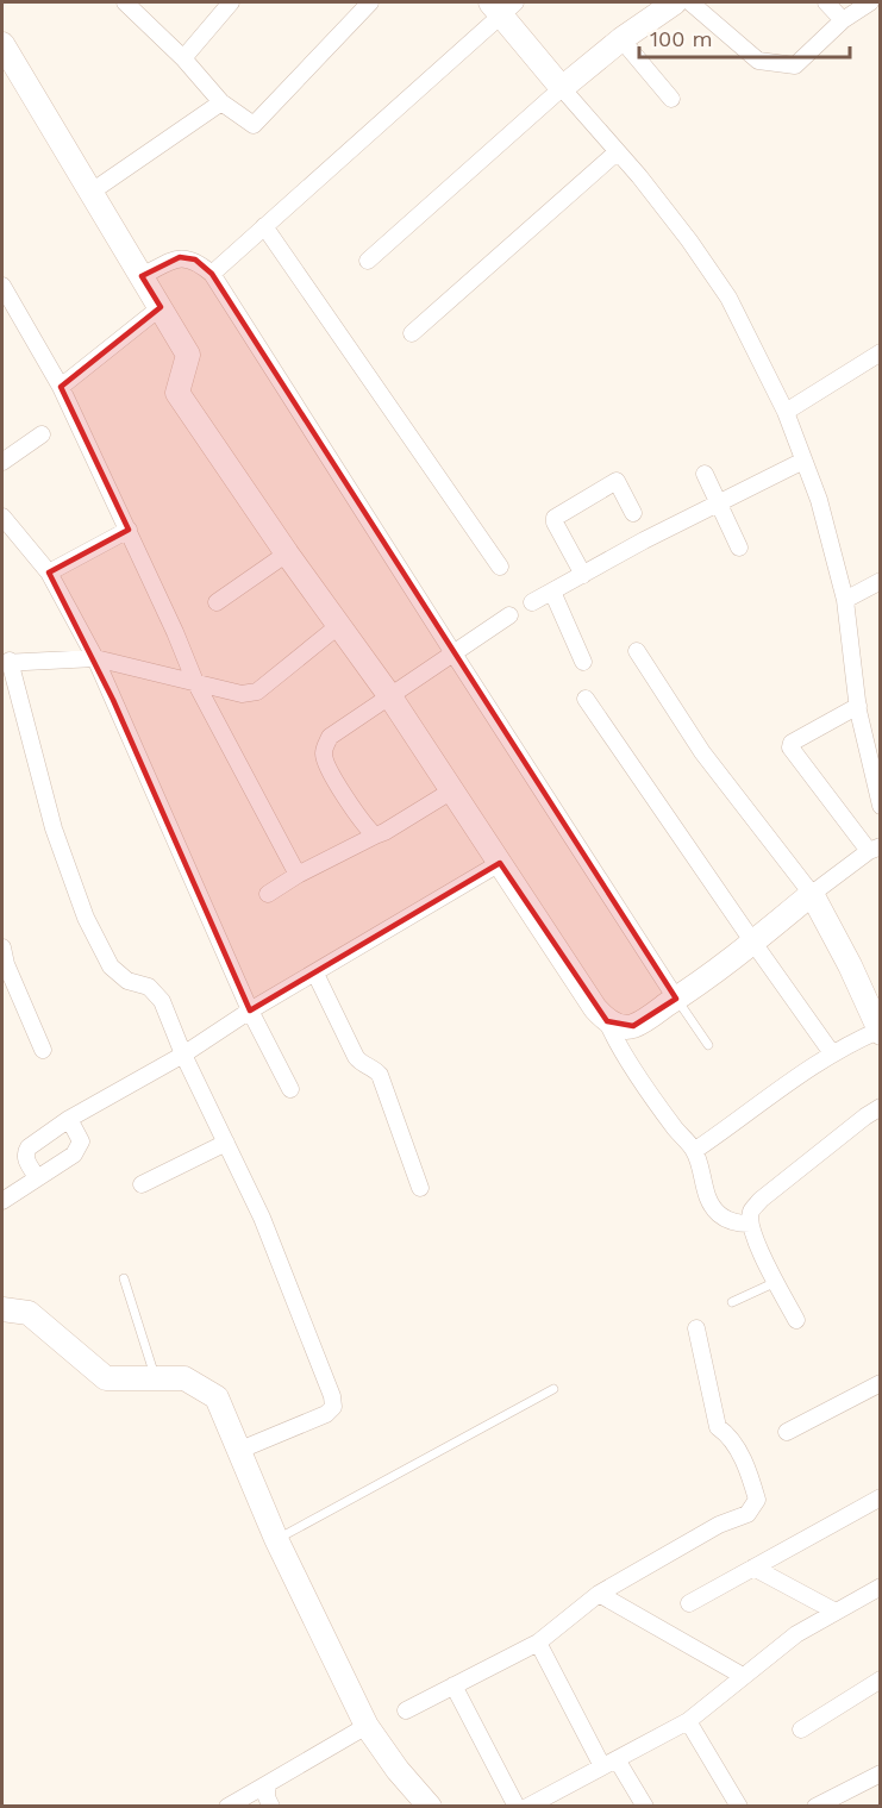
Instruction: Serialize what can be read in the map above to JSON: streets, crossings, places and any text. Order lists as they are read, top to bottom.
{
  "scale_bar": "100 m"
}
